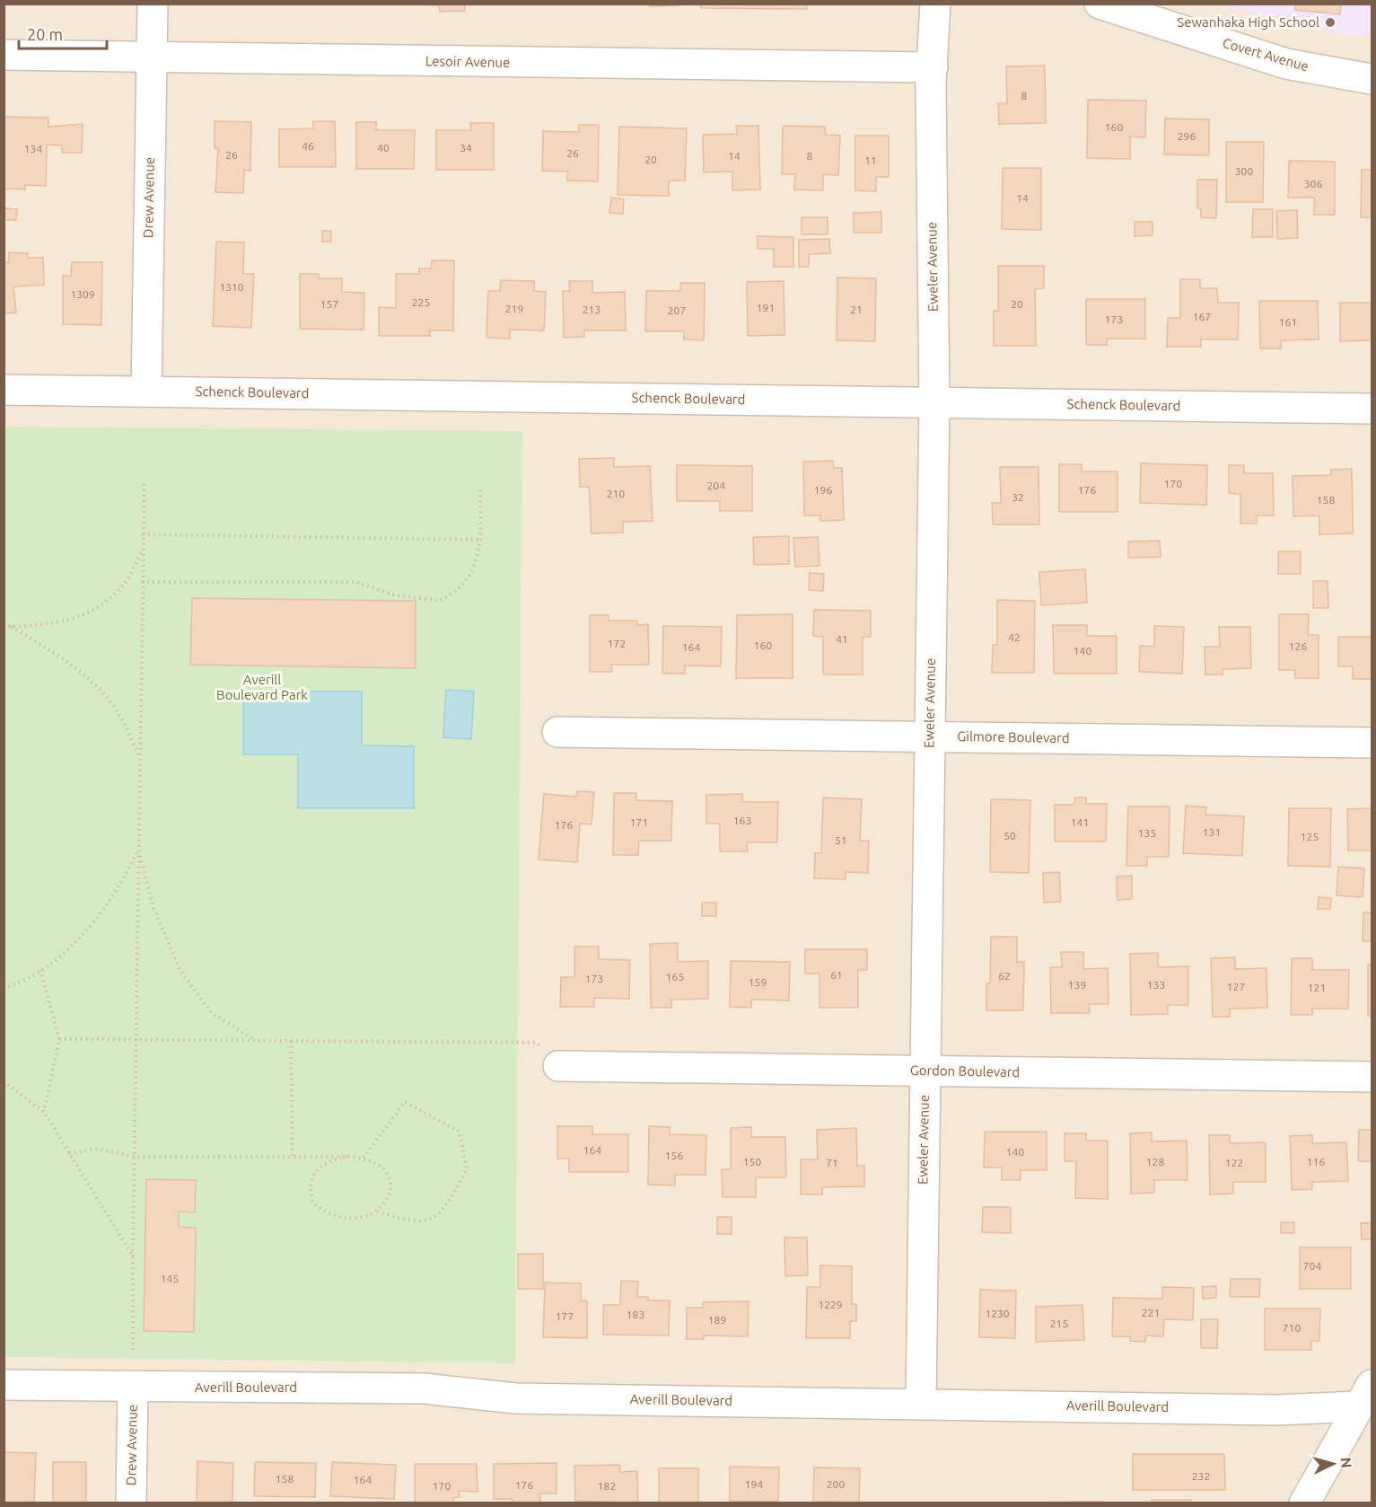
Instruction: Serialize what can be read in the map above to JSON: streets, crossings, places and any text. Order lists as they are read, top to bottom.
{
  "streets": {
    "street": [
      "Covert Avenue",
      "Lesoir Avenue",
      "Drew Avenue",
      "Eweler Avenue",
      "Schenck Boulevard",
      "Gilmore Boulevard",
      "Gordon Boulevard",
      "Averill Boulevard"
    ]
  },
  "crossings": [
    ["Lesoir Avenue", "Drew Avenue"],
    ["Lesoir Avenue", "Eweler Avenue"],
    ["Drew Avenue", "Schenck Boulevard"],
    ["Drew Avenue", "Averill Boulevard"],
    ["Eweler Avenue", "Schenck Boulevard"],
    ["Eweler Avenue", "Gilmore Boulevard"],
    ["Eweler Avenue", "Gordon Boulevard"],
    ["Eweler Avenue", "Averill Boulevard"]
  ],
  "parks": ["Averill Boulevard Park"],
  "places": ["Sewanhaka High School"],
  "house_numbers": [
    "8",
    "160",
    "296",
    "46",
    "40",
    "34",
    "134",
    "26",
    "26",
    "14",
    "8",
    "20",
    "11",
    "300",
    "306",
    "14",
    "1310",
    "1309",
    "225",
    "157",
    "20",
    "191",
    "219",
    "213",
    "21",
    "207",
    "167",
    "173",
    "161",
    "170",
    "204",
    "196",
    "176",
    "210",
    "32",
    "158",
    "42",
    "41",
    "172",
    "160",
    "126",
    "164",
    "140",
    "163",
    "171",
    "141",
    "176",
    "131",
    "135",
    "50",
    "125",
    "51",
    "61",
    "62",
    "165",
    "173",
    "159",
    "139",
    "133",
    "127",
    "121",
    "164",
    "140",
    "156",
    "150",
    "128",
    "116",
    "71",
    "122",
    "704",
    "145",
    "1229",
    "221",
    "1230",
    "183",
    "177",
    "189",
    "215",
    "710",
    "232",
    "158",
    "164",
    "194",
    "200",
    "176",
    "170",
    "182"
  ],
  "scale_bar": "20 m",
  "north": "right"
}
